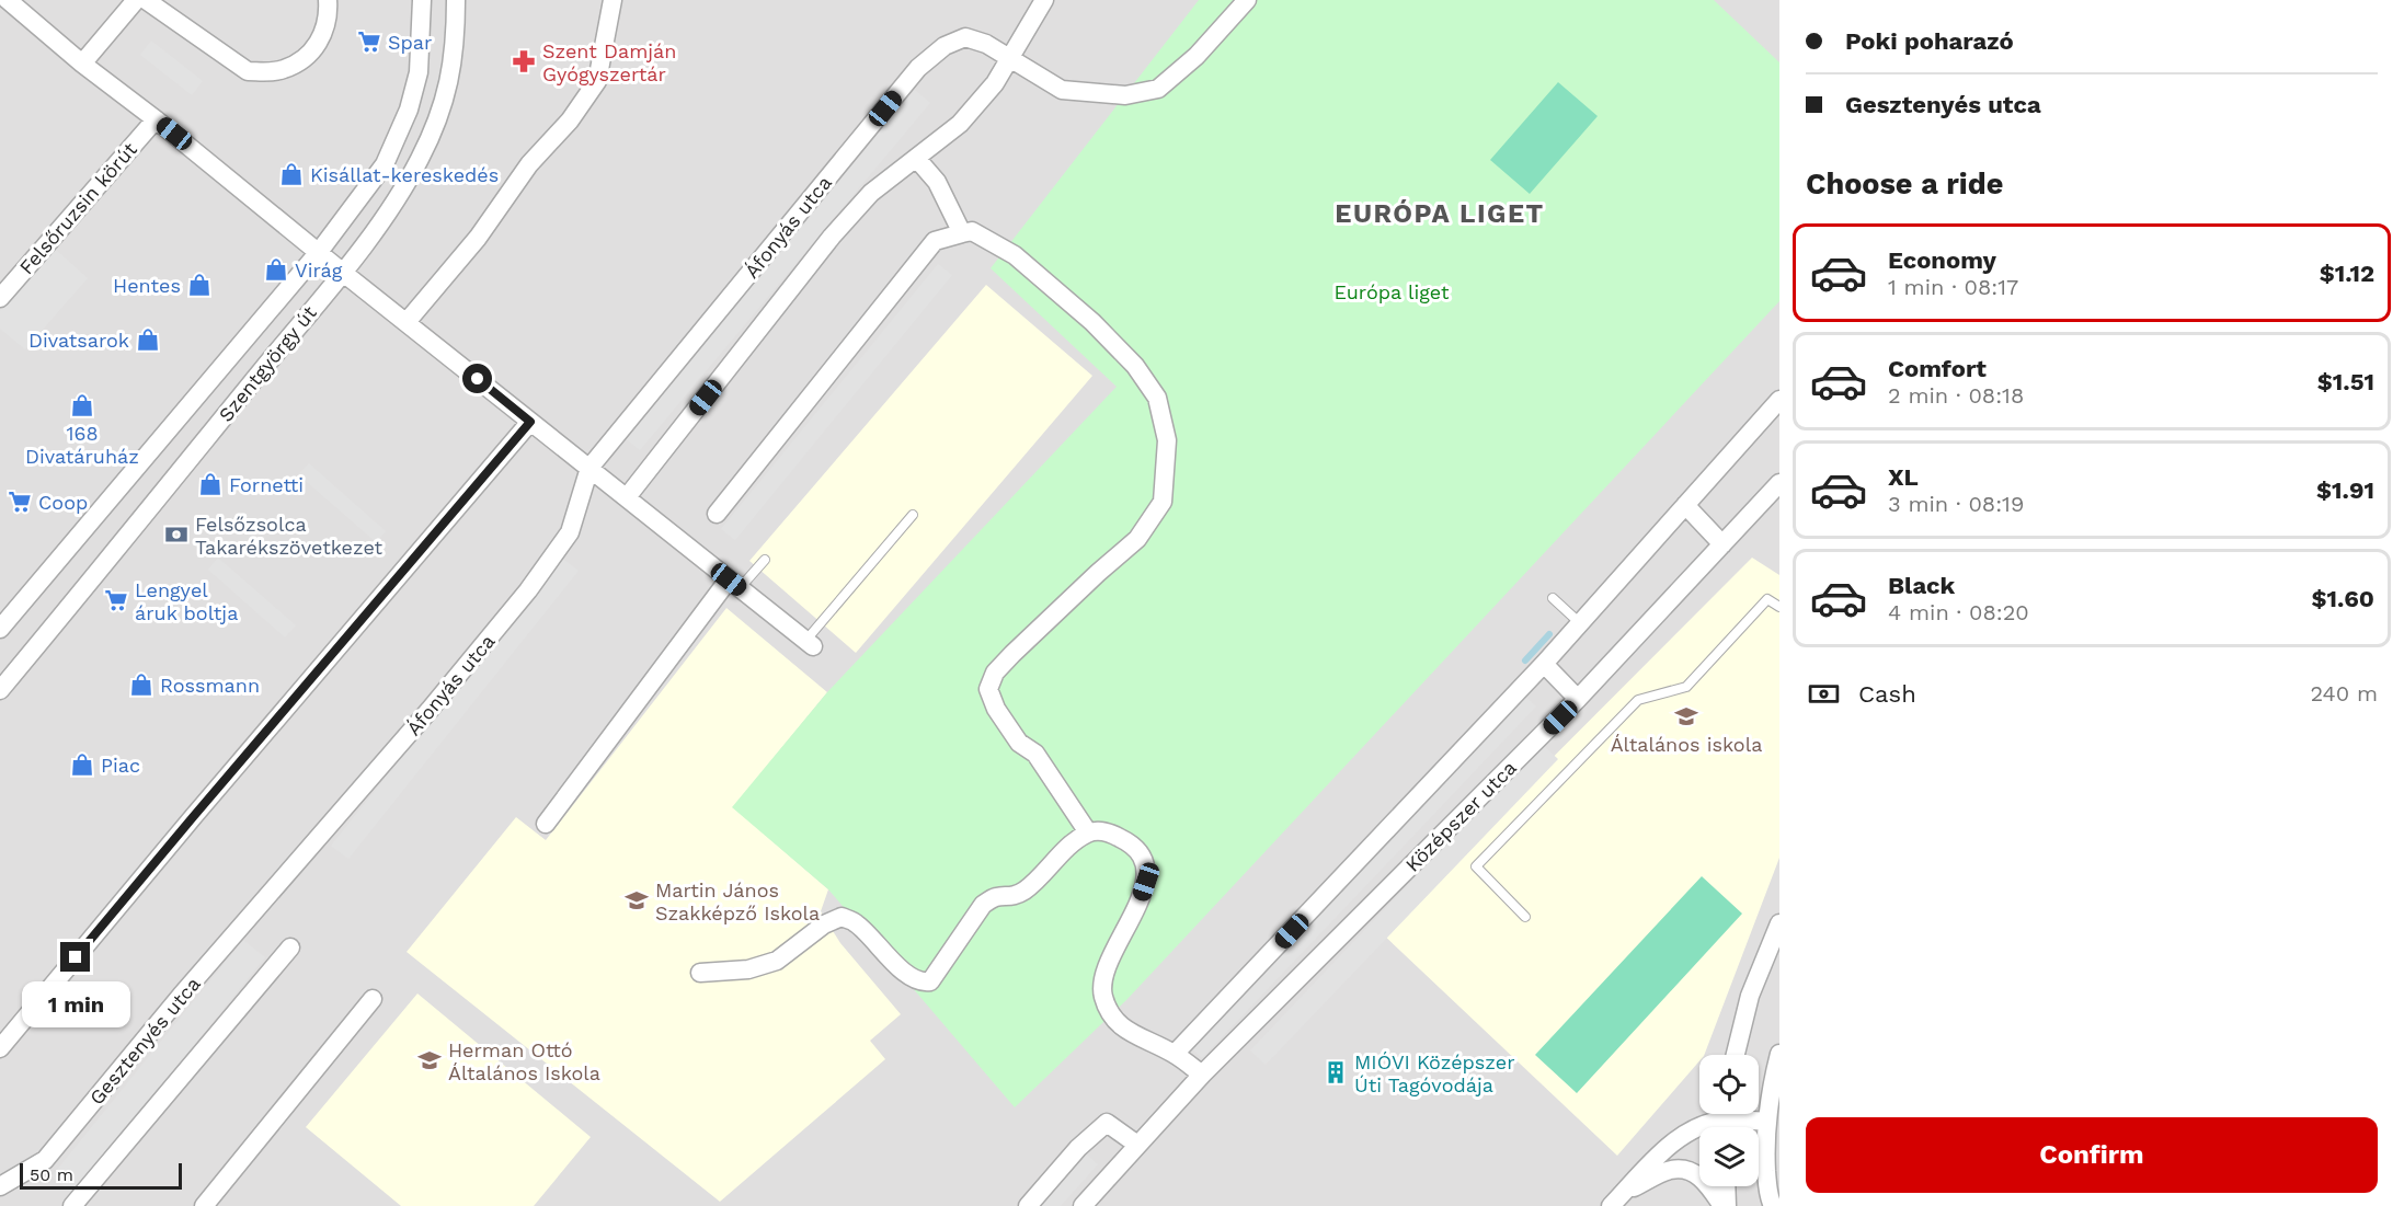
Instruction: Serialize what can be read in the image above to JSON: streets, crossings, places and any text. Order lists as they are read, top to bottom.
{
  "streets": {
    "street": [
      "Felsőruzsin körút",
      "Áfonyás utca",
      "Szentgyörgy út",
      "Középszer utca",
      "Gesztenyés utca"
    ]
  },
  "crossings": [
    ["Áfonyás utca", "Gesztenyés utca"]
  ],
  "districts": ["EURÓPA LIGET"],
  "parks": ["Európa liget"],
  "places": {
    "supermarket": ["Spar", "Coop", "Lengyel áruk boltja"],
    "pharmacy": ["Szent Damján Gyógyszertár"],
    "shop": [
      "Kisállat-kereskedés",
      "Virág",
      "Hentes",
      "Divatsarok",
      "168 Divatáruház",
      "Fornetti",
      "Rossmann",
      "Piac"
    ],
    "bank": ["Felsőzsolca Takarékszövetkezet"],
    "school or university": ["Általános iskola", "Martin János Szakképző Iskola", "Herman Ottó Általános Iskola"],
    "building": ["MIÓVI Középszer Úti Tagóvodája"]
  },
  "scale_bar": "50 m",
  "page": {
    "banner": ["Poki poharazó", "Gesztenyés utca"],
    "heading": "Choose a ride",
    "list": [
      {
        "name": "Economy",
        "note": "1 min · 08:17",
        "value": "$1.12"
      },
      {
        "name": "Comfort",
        "note": "2 min · 08:18",
        "value": "$1.51"
      },
      {
        "name": "XL",
        "note": "3 min · 08:19",
        "value": "$1.91"
      },
      {
        "name": "Black",
        "note": "4 min · 08:20",
        "value": "$1.60"
      }
    ],
    "pay": ["Cash", "240 m"],
    "bubble": "1 min",
    "buttons": "Confirm",
    "scale": "50 m"
  }
}
